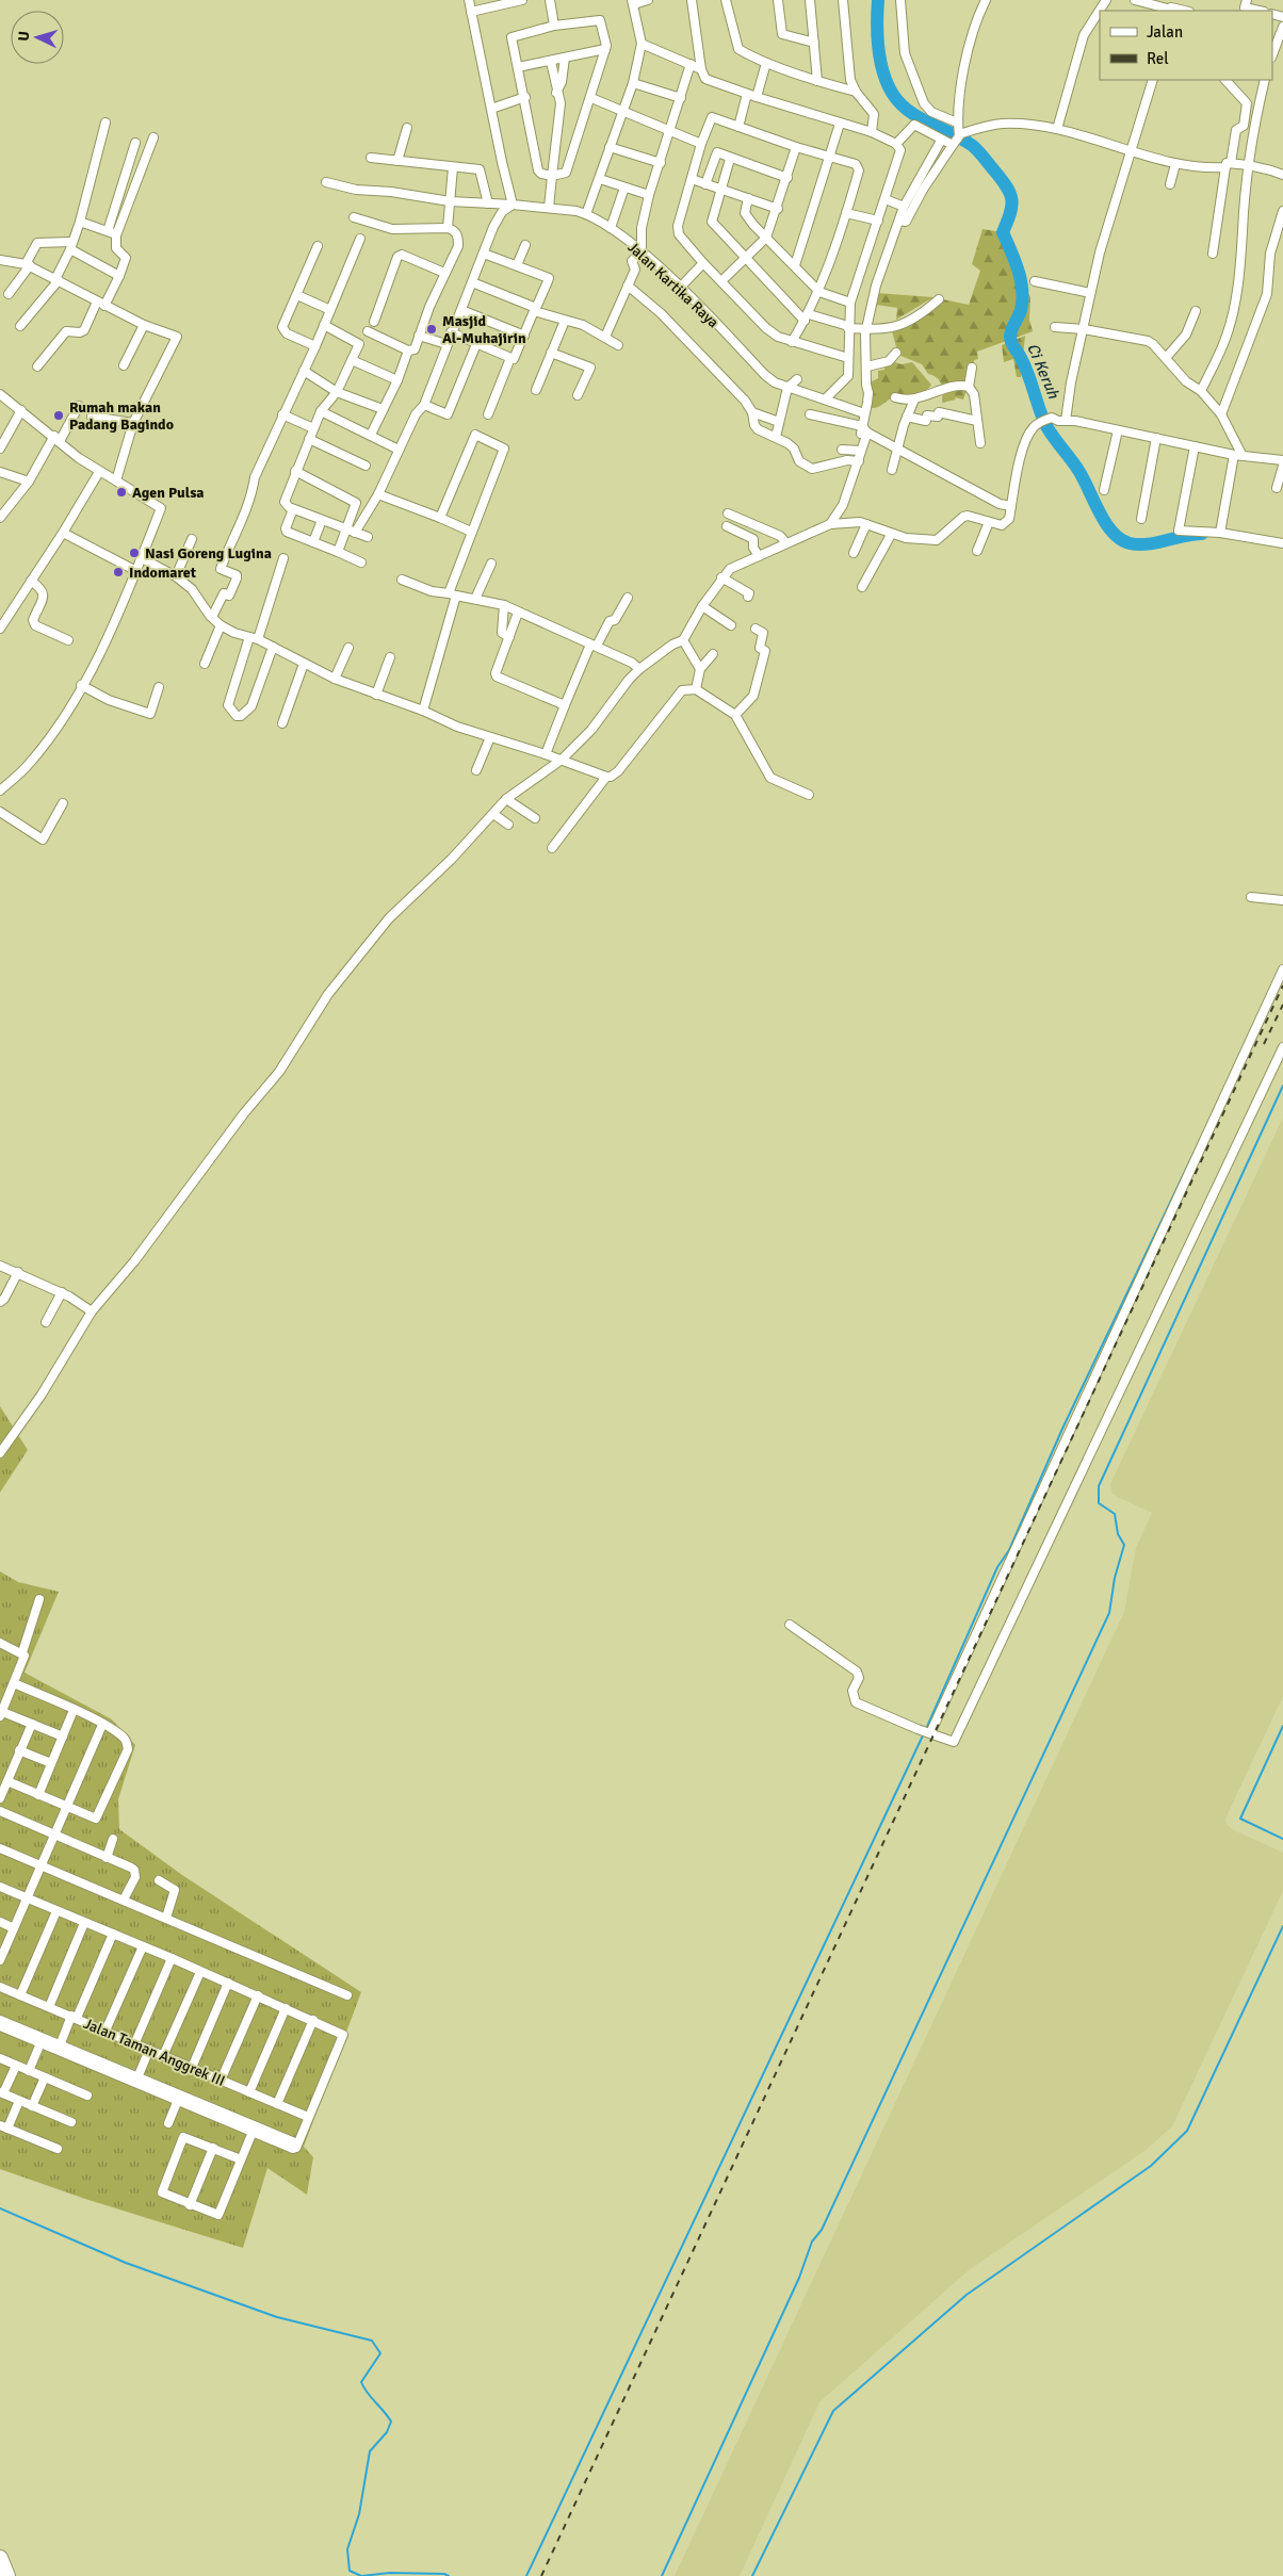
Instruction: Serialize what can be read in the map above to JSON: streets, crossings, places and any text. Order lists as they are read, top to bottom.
{
  "streets": {
    "street": ["Jalan Kartika Raya", "Jalan Taman Anggrek III"]
  },
  "water": ["Ci Keruh"],
  "places": [
    "Masjid Al-Muhajirin",
    "Rumah makan Padang Bagindo",
    "Agen Pulsa",
    "Nasi Goreng Lugina",
    "Indomaret"
  ],
  "legend": ["Jalan", "Rel"],
  "north": "left"
}
